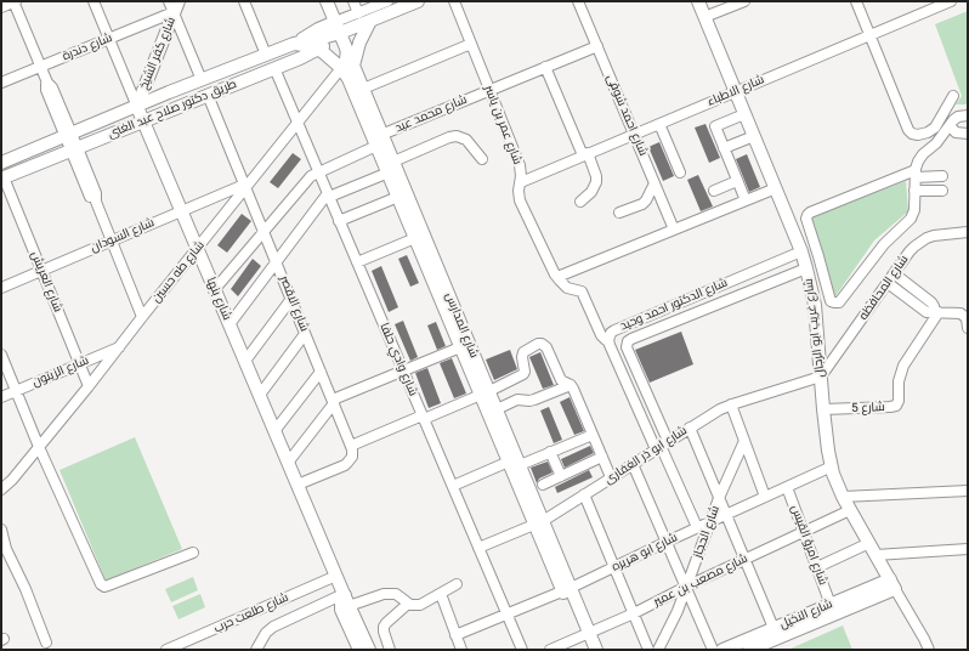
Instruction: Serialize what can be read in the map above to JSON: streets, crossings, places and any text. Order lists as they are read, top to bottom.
{
  "streets": {
    "main road": [
      "شارع كفر الشيخ",
      "طريق دكتور صلاح عبد الغنى",
      "شارع بنها",
      "شارع المدارس",
      "شارع غريب ابو الرجال",
      "شارع النخيل"
    ],
    "street": [
      "شارع دندرة",
      "شارع الاطباء",
      "شارع محمد عيد",
      "شارع احمد شوقى",
      "شارع عمر بن ياسر",
      "شارع السودان",
      "شارع طه حسين",
      "شارع العريش",
      "شارع المحافظه",
      "شارع الاقصر",
      "شارع الدكتور احمد وحيد",
      "شارع وادي حلفا",
      "شارع الزيتون",
      "شارع 5",
      "شارع ابو ذر الغفارى",
      "شارع الحجاز",
      "شارع امرؤ القيس",
      "شارع ابو هريره",
      "شارع مصعب بن عمير",
      "شارع طلعت حرب"
    ]
  },
  "crossings": [
    ["شارع دندرة", "شارع كفر الشيخ"],
    ["شارع دندرة", "شارع بنها"],
    ["شارع كفر الشيخ", "طريق دكتور صلاح عبد الغنى"],
    ["شارع كفر الشيخ", "شارع بنها"],
    ["شارع الاطباء", "شارع احمد شوقى"],
    ["شارع الاطباء", "شارع عمر بن ياسر"],
    ["شارع الاطباء", "شارع غريب ابو الرجال"],
    ["طريق دكتور صلاح عبد الغنى", "شارع العريش"],
    ["طريق دكتور صلاح عبد الغنى", "شارع بنها"],
    ["طريق دكتور صلاح عبد الغنى", "شارع الاقصر"],
    ["طريق دكتور صلاح عبد الغنى", "شارع المدارس"],
    ["طريق دكتور صلاح عبد الغنى", "شارع وادي حلفا"],
    ["شارع محمد عيد", "شارع احمد شوقى"],
    ["شارع محمد عيد", "شارع عمر بن ياسر"],
    ["شارع محمد عيد", "شارع بنها"],
    ["شارع محمد عيد", "شارع الاقصر"],
    ["شارع محمد عيد", "شارع المدارس"],
    ["شارع محمد عيد", "شارع وادي حلفا"],
    ["شارع السودان", "شارع طه حسين"],
    ["شارع السودان", "شارع العريش"],
    ["شارع السودان", "شارع بنها"],
    ["شارع السودان", "شارع الاقصر"],
    ["شارع طه حسين", "شارع العريش"],
    ["شارع طه حسين", "شارع بنها"],
    ["شارع طه حسين", "شارع الاقصر"],
    ["شارع طه حسين", "شارع المدارس"],
    ["شارع طه حسين", "شارع وادي حلفا"],
    ["شارع طه حسين", "شارع الزيتون"],
    ["شارع العريش", "شارع الزيتون"],
    ["شارع المحافظه", "شارع غريب ابو الرجال"],
    ["شارع المحافظه", "شارع ابو ذر الغفارى"],
    ["شارع بنها", "شارع طلعت حرب"],
    ["شارع الدكتور احمد وحيد", "شارع غريب ابو الرجال"],
    ["شارع الدكتور احمد وحيد", "شارع ابو ذر الغفارى"],
    ["شارع المدارس", "شارع ابو ذر الغفارى"],
    ["شارع المدارس", "شارع ابو هريره"],
    ["شارع المدارس", "شارع مصعب بن عمير"],
    ["شارع غريب ابو الرجال", "شارع 5"],
    ["شارع غريب ابو الرجال", "شارع ابو ذر الغفارى"],
    ["شارع غريب ابو الرجال", "شارع ابو هريره"],
    ["شارع غريب ابو الرجال", "شارع مصعب بن عمير"],
    ["شارع غريب ابو الرجال", "شارع النخيل"],
    ["شارع وادي حلفا", "شارع ابو ذر الغفارى"],
    ["شارع وادي حلفا", "شارع ابو هريره"],
    ["شارع الحجاز", "شارع ابو هريره"],
    ["شارع الحجاز", "شارع مصعب بن عمير"],
    ["شارع امرؤ القيس", "شارع ابو هريره"],
    ["شارع امرؤ القيس", "شارع مصعب بن عمير"],
    ["شارع امرؤ القيس", "شارع النخيل"]
  ]
}
